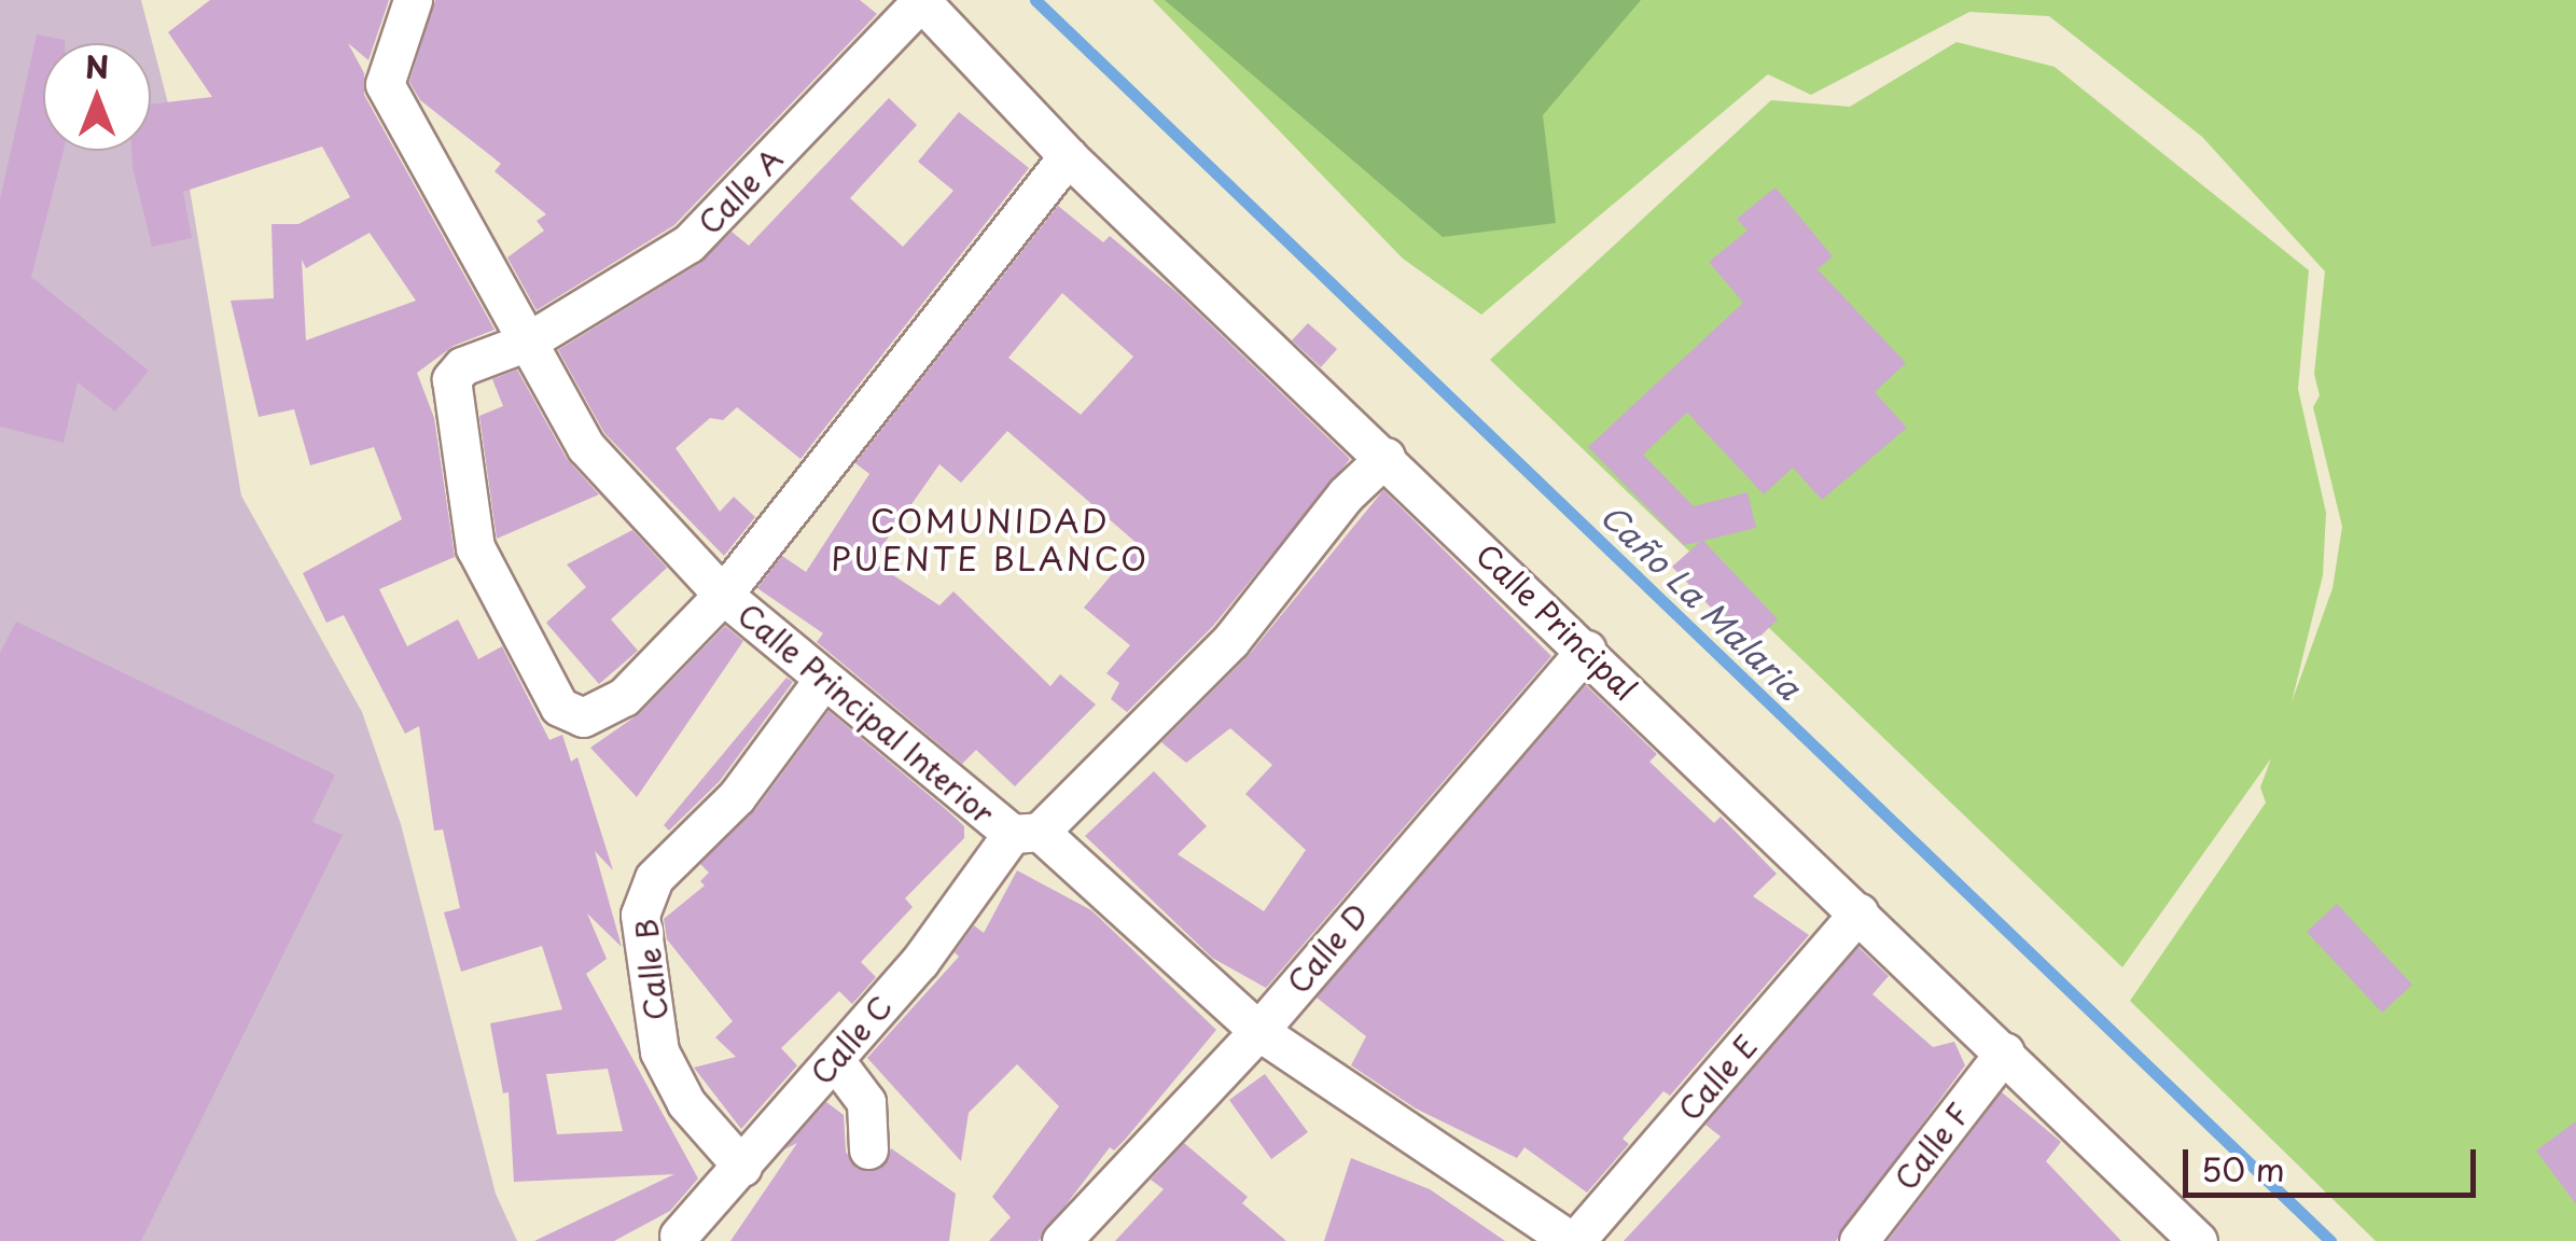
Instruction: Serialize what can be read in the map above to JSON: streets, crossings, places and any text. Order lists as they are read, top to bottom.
{
  "streets": {
    "street": [
      "Calle A",
      "Calle Principal",
      "Calle Principal Interior",
      "Calle D",
      "Calle B",
      "Calle C",
      "Calle E",
      "Calle F"
    ]
  },
  "crossings": [
    ["Calle A", "Calle Principal"],
    ["Calle A", "Calle Principal Interior"],
    ["Calle Principal", "Calle D"],
    ["Calle Principal", "Calle C"],
    ["Calle Principal", "Calle E"],
    ["Calle Principal", "Calle F"],
    ["Calle Principal Interior", "Calle D"],
    ["Calle Principal Interior", "Calle B"],
    ["Calle Principal Interior", "Calle C"],
    ["Calle Principal Interior", "Calle E"],
    ["Calle B", "Calle C"]
  ],
  "districts": ["COMUNIDAD PUENTE BLANCO"],
  "water": ["Caño La Malaria"],
  "scale_bar": "50 m",
  "north": "top"
}
